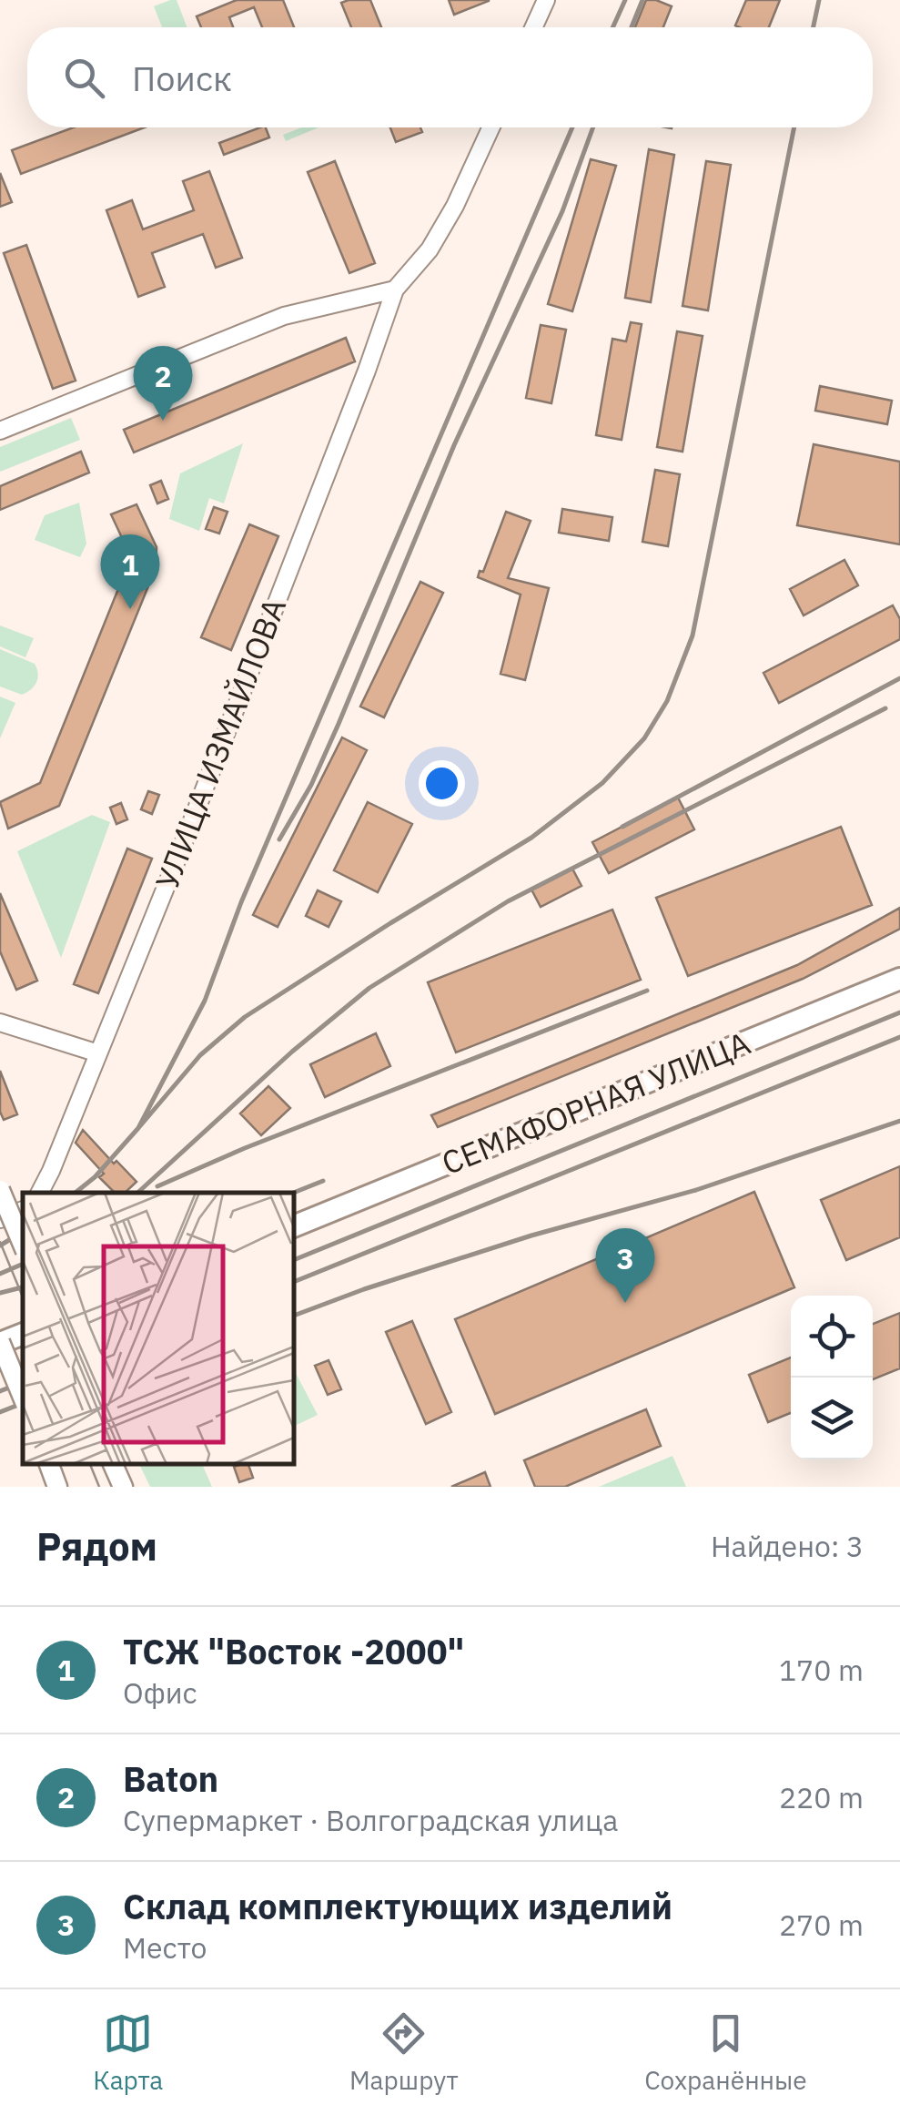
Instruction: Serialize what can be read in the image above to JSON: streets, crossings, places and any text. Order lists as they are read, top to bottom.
{
  "streets": {
    "highway": ["СЕМАФОРНАЯ УЛИЦА"],
    "main road": ["УЛИЦА ИЗМАЙЛОВА"]
  },
  "page": {
    "search": "Поиск",
    "pins": ["2", "1", "3"],
    "heading": ["Рядом", "Найдено: 3"],
    "list": [
      {
        "mark": "1",
        "name": "ТСЖ \"Восток -2000\"",
        "note": "Офис",
        "value": "170 m"
      },
      {
        "mark": "2",
        "name": "Baton",
        "note": "Супермаркет · Волгоградская улица",
        "value": "220 m"
      },
      {
        "mark": "3",
        "name": "Склад комплектующих изделий",
        "note": "Место",
        "value": "270 m"
      }
    ],
    "nav": ["Карта", "Маршрут", "Сохранённые"]
  }
}
